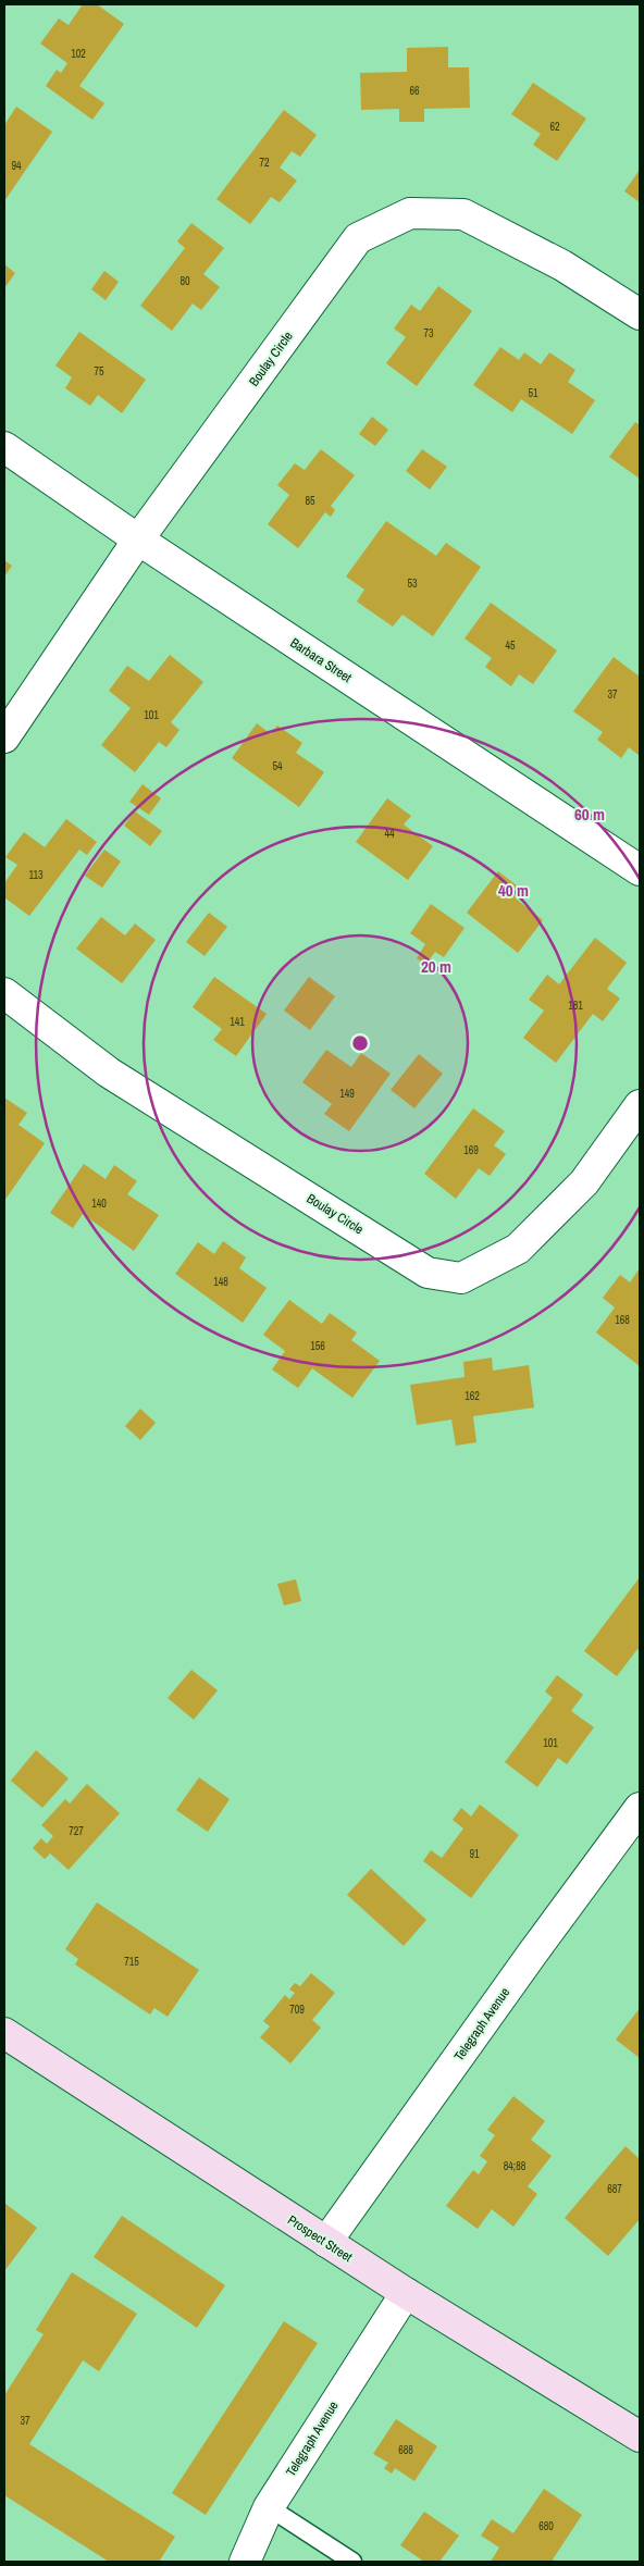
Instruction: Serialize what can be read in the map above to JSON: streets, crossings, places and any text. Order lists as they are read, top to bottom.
{
  "streets": {
    "main road": ["Prospect Street"],
    "street": ["Boulay Circle", "Barbara Street", "Telegraph Avenue"]
  },
  "crossings": [
    ["Boulay Circle", "Barbara Street"],
    ["Telegraph Avenue", "Prospect Street"]
  ],
  "house_numbers": [
    "102",
    "66",
    "62",
    "72",
    "94",
    "80",
    "73",
    "75",
    "51",
    "85",
    "53",
    "45",
    "37",
    "101",
    "54",
    "44",
    "113",
    "181",
    "141",
    "149",
    "169",
    "140",
    "148",
    "168",
    "156",
    "162",
    "101",
    "727",
    "91",
    "715",
    "709",
    "84;88",
    "687",
    "37",
    "688",
    "680"
  ],
  "rings": ["60 m", "40 m", "20 m"]
}
